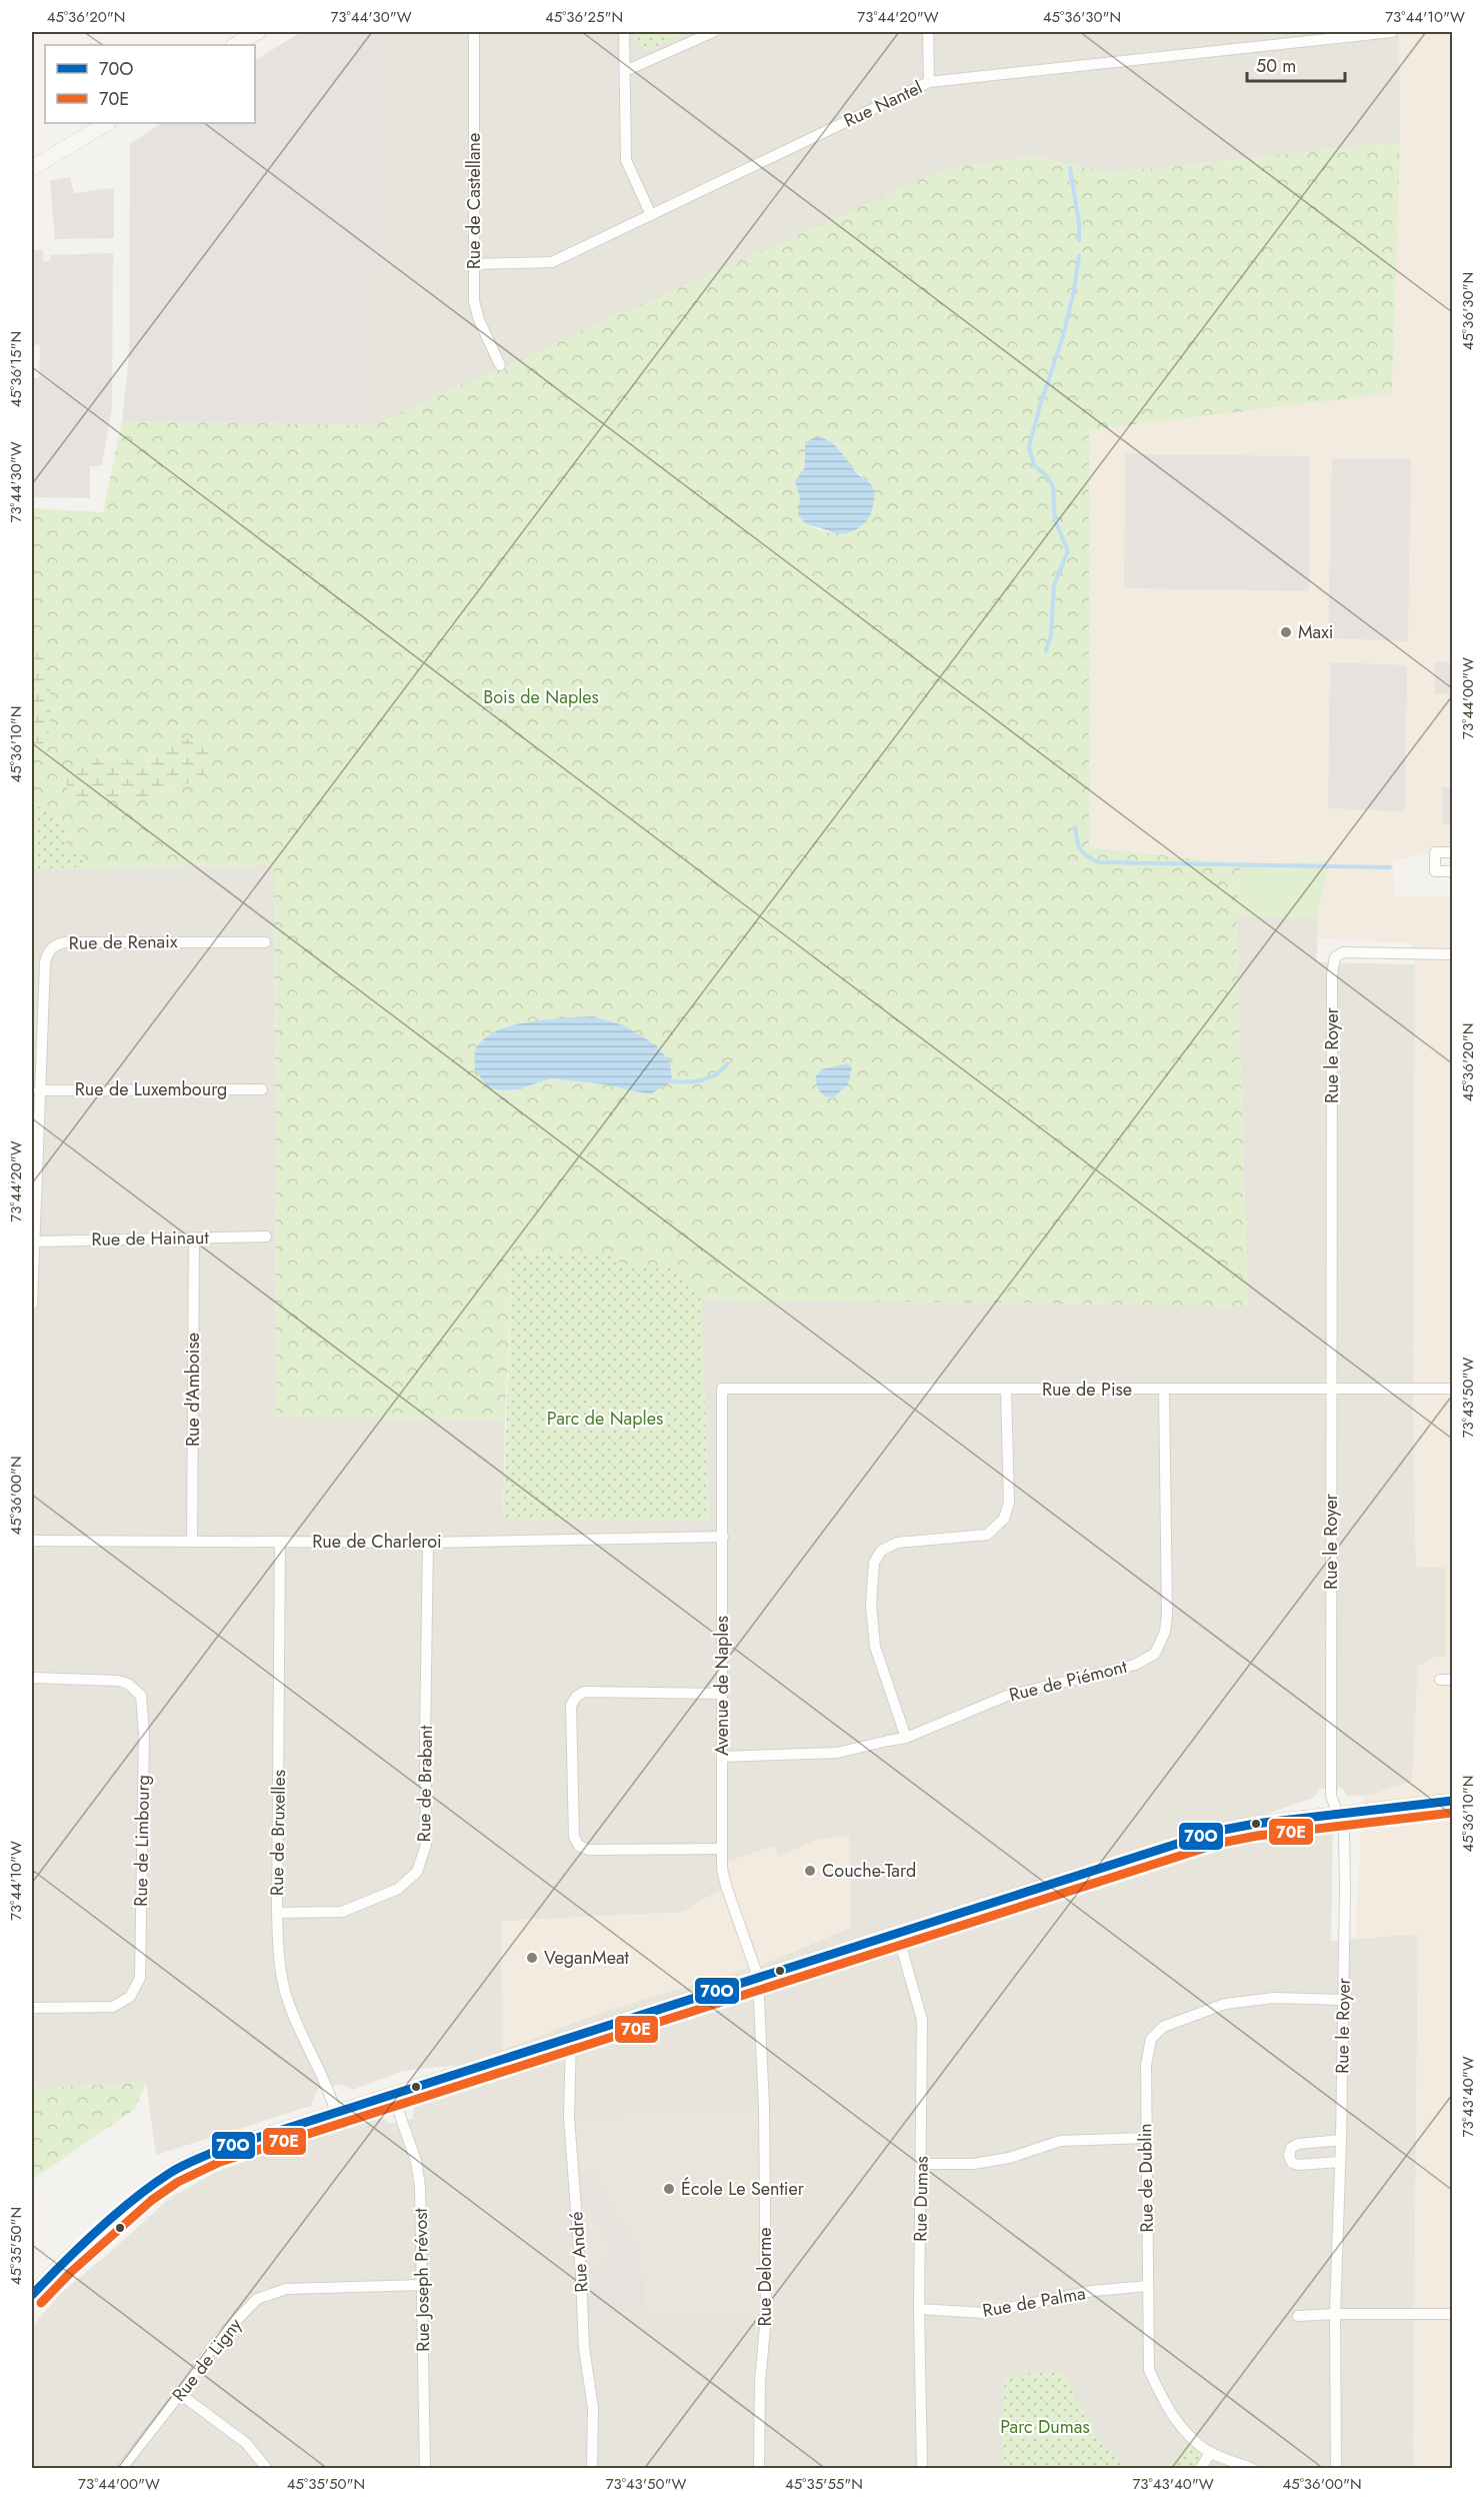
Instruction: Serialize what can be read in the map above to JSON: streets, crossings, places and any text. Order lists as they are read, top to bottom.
{
  "streets": {
    "street": [
      "Rue Nantel",
      "Rue de Castellane",
      "Rue de Renaix",
      "Rue le Royer",
      "Rue de Luxembourg",
      "Rue de Hainaut",
      "Rue d'Amboise",
      "Rue de Pise",
      "Rue de Charleroi",
      "Rue de Piémont",
      "Avenue de Naples",
      "Rue de Brabant",
      "Rue de Bruxelles",
      "Rue de Limbourg",
      "Rue de Dublin",
      "Rue Dumas",
      "Rue André",
      "Rue Delorme",
      "Rue Joseph Prévost",
      "Rue de Palma",
      "Rue de Ligny"
    ]
  },
  "crossings": [
    ["Rue Nantel", "Rue de Castellane"],
    ["Rue de Renaix", "Rue de Luxembourg"],
    ["Rue de Renaix", "Rue de Hainaut"],
    ["Rue le Royer", "Rue de Pise"],
    ["Rue le Royer", "Rue de Dublin"],
    ["Rue de Hainaut", "Rue d'Amboise"],
    ["Rue d'Amboise", "Rue de Charleroi"],
    ["Rue de Pise", "Rue de Piémont"],
    ["Rue de Pise", "Avenue de Naples"],
    ["Rue de Charleroi", "Avenue de Naples"],
    ["Rue de Charleroi", "Rue de Brabant"],
    ["Rue de Charleroi", "Rue de Bruxelles"],
    ["Rue de Piémont", "Avenue de Naples"],
    ["Avenue de Naples", "Rue Delorme"],
    ["Rue de Brabant", "Rue de Bruxelles"],
    ["Rue de Dublin", "Rue de Palma"],
    ["Rue Dumas", "Rue de Palma"],
    ["Rue Joseph Prévost", "Rue de Ligny"]
  ],
  "parks": ["Bois de Naples", "Parc de Naples", "Parc Dumas"],
  "places": [
    "Maxi",
    "Couche-Tard",
    "VeganMeat",
    "École Le Sentier"
  ],
  "lines": ["transit line 70O", "transit line 70E"],
  "legend": ["70O", "70E"],
  "scale_bar": "50 m",
  "coordinates": [
    "45°36'20\"N",
    "73°44'30\"W",
    "45°36'25\"N",
    "73°44'20\"W",
    "45°36'30\"N",
    "73°44'10\"W",
    "45°36'15\"N",
    "73°44'00\"W",
    "45°36'10\"N",
    "73°43'50\"W",
    "45°36'00\"N",
    "73°43'40\"W",
    "45°35'50\"N",
    "45°35'55\"N"
  ]
}
